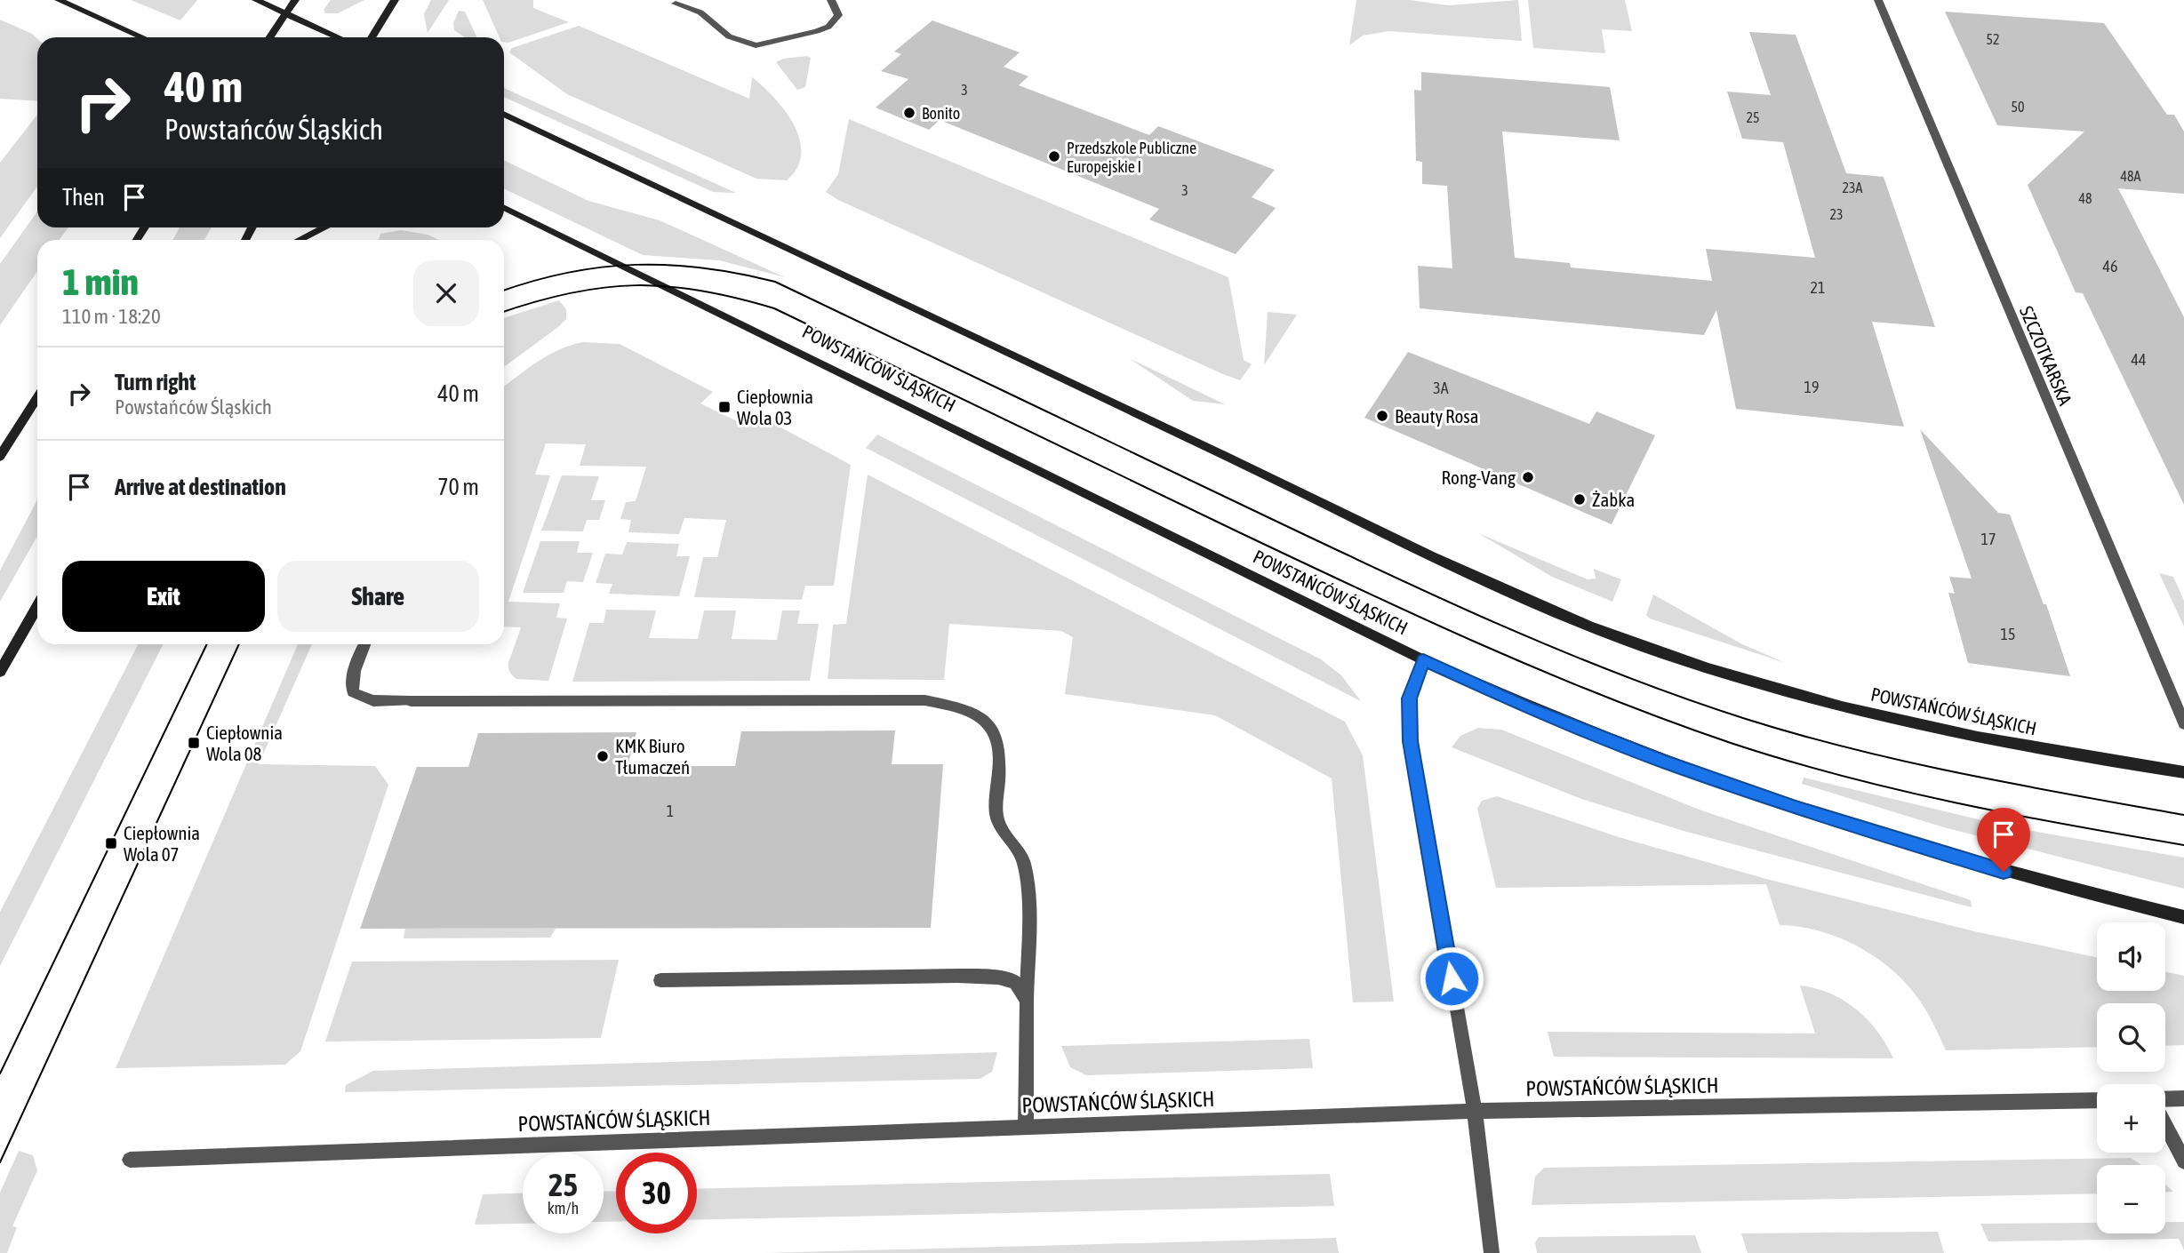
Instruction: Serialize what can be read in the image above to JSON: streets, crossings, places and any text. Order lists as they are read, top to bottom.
{
  "streets": {
    "main road": ["POWSTAŃCÓW ŚLĄSKICH"],
    "street": ["SZCZOTKARSKA"]
  },
  "places": {
    "other": [
      "Bonito",
      "Przedszkole Publiczne Europejskie I",
      "Beauty Rosa",
      "Rong-Vang",
      "Żabka",
      "KMK Biuro Tłumaczeń"
    ],
    "transit": ["Ciepłownia Wola 03", "Ciepłownia Wola 08", "Ciepłownia Wola 07"]
  },
  "house_numbers": [
    "52",
    "3",
    "50",
    "25",
    "48A",
    "23A",
    "3",
    "48",
    "23",
    "46",
    "21",
    "44",
    "19",
    "3A",
    "17",
    "15",
    "1"
  ],
  "page": {
    "turn": ["40 m", "Powstańców Śląskich"],
    "then": "Then",
    "heading": ["1 min", "110 m · 18:20"],
    "list": [
      {
        "name": "Turn right",
        "note": "Powstańców Śląskich",
        "value": "40 m"
      },
      {
        "name": "Arrive at destination",
        "value": "70 m"
      }
    ],
    "buttons": ["Exit", "Share"],
    "map_buttons": ["+", "−"],
    "speed": "25 km/h",
    "limit": "30"
  }
}
